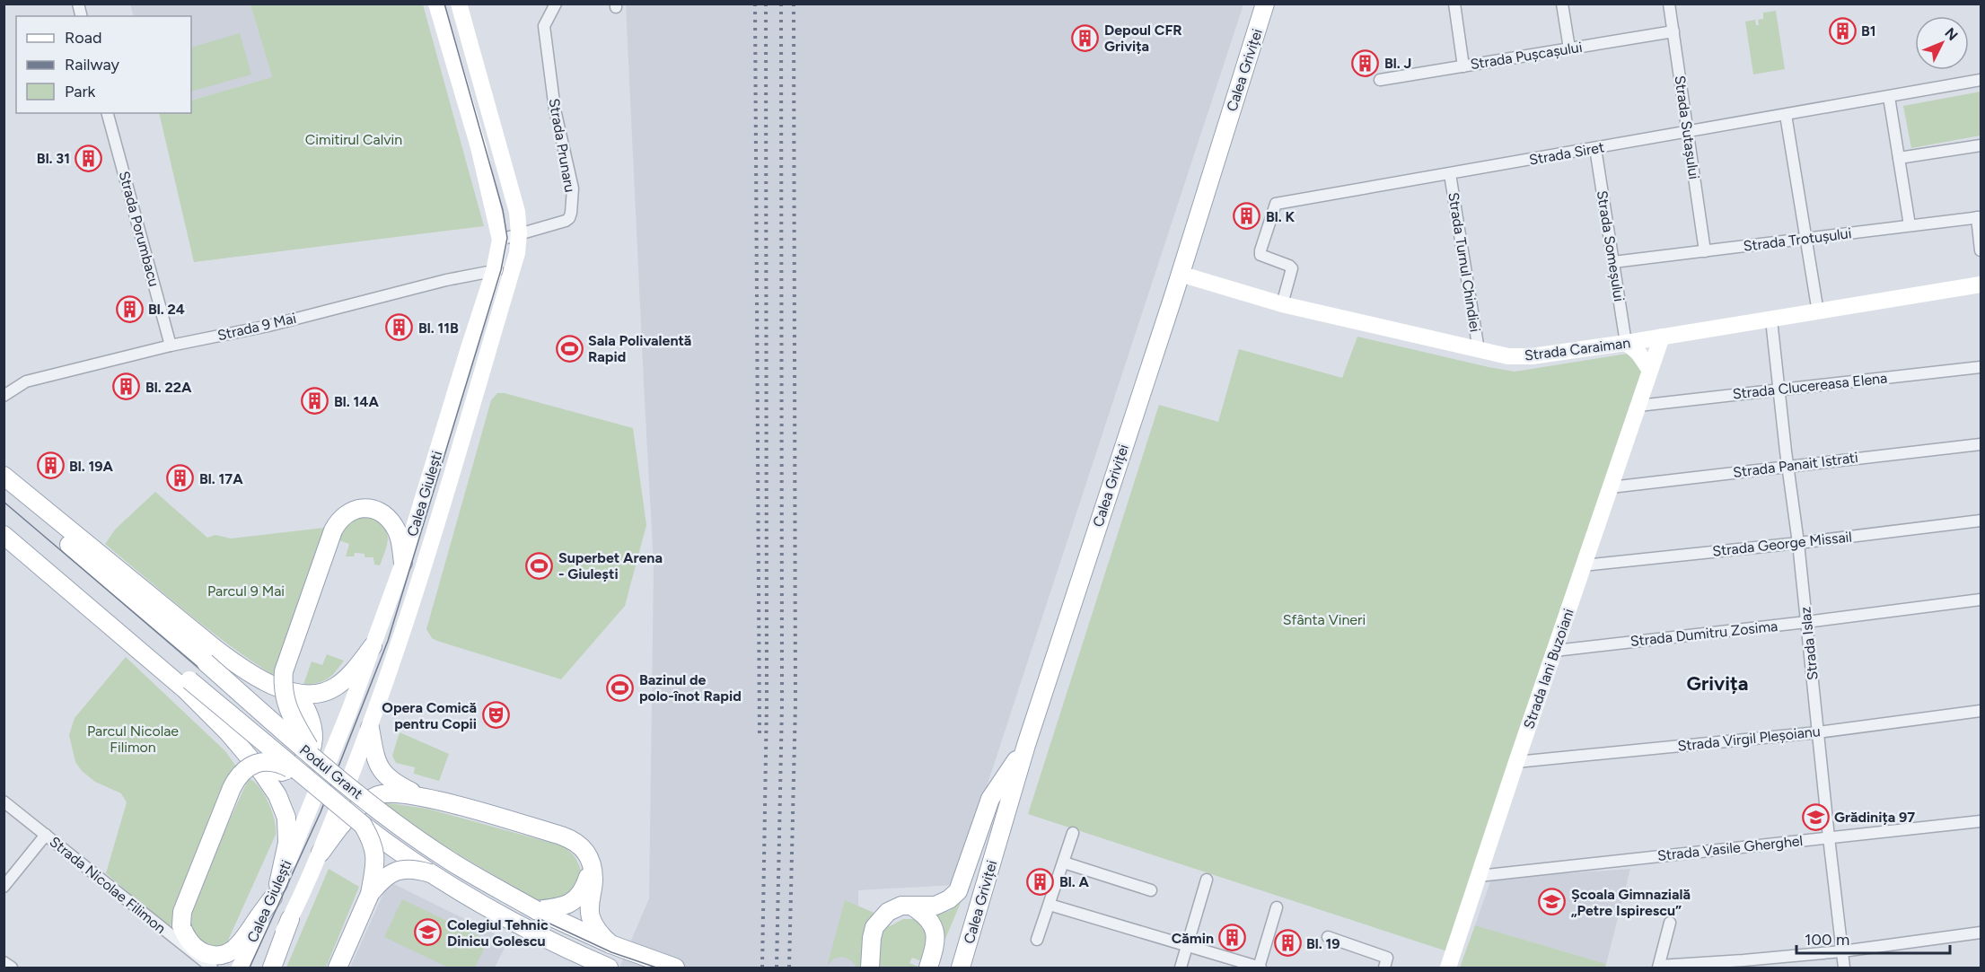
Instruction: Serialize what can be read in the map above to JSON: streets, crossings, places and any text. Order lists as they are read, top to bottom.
{
  "streets": {
    "main road": [
      "Calea Griviței",
      "Strada Caraiman",
      "Calea Giulești",
      "Strada Iani Buzoiani",
      "Podul Grant"
    ],
    "street": [
      "Strada Pușcașului",
      "Strada Sutașului",
      "Strada Prunaru",
      "Strada Siret",
      "Strada Porumbacu",
      "Strada Trotușului",
      "Strada Someșului",
      "Strada Turnul Chindiei",
      "Strada 9 Mai",
      "Strada Clucereasa Elena",
      "Strada Panait Istrati",
      "Strada George Missail",
      "Strada Dumitru Zosima",
      "Strada Islaz",
      "Strada Virgil Pleșoianu",
      "Strada Vasile Gherghel",
      "Strada Nicolae Filimon"
    ]
  },
  "crossings": [
    ["Strada Pușcașului", "Strada Sutașului"],
    ["Calea Griviței", "Strada Caraiman"],
    ["Strada Sutașului", "Strada Siret"],
    ["Strada Sutașului", "Strada Trotușului"],
    ["Strada Prunaru", "Calea Giulești"],
    ["Strada Siret", "Strada Someșului"],
    ["Strada Siret", "Strada Turnul Chindiei"],
    ["Strada Siret", "Strada Caraiman"],
    ["Strada Porumbacu", "Strada 9 Mai"],
    ["Strada Trotușului", "Strada Someșului"],
    ["Strada Someșului", "Strada Caraiman"],
    ["Strada Turnul Chindiei", "Strada Caraiman"],
    ["Strada 9 Mai", "Calea Giulești"],
    ["Strada Caraiman", "Strada Islaz"],
    ["Strada Caraiman", "Strada Iani Buzoiani"],
    ["Strada Clucereasa Elena", "Strada Islaz"],
    ["Strada Clucereasa Elena", "Strada Iani Buzoiani"],
    ["Strada Panait Istrati", "Strada Islaz"],
    ["Strada Panait Istrati", "Strada Iani Buzoiani"],
    ["Strada George Missail", "Strada Islaz"],
    ["Strada George Missail", "Strada Iani Buzoiani"],
    ["Strada Dumitru Zosima", "Strada Islaz"],
    ["Strada Dumitru Zosima", "Strada Iani Buzoiani"],
    ["Strada Islaz", "Strada Virgil Pleșoianu"],
    ["Strada Islaz", "Strada Vasile Gherghel"],
    ["Strada Iani Buzoiani", "Strada Virgil Pleșoianu"],
    ["Strada Iani Buzoiani", "Strada Vasile Gherghel"]
  ],
  "districts": ["Grivița"],
  "parks": [
    "Cimitirul Calvin",
    "Parcul 9 Mai",
    "Sfânta Vineri",
    "Parcul Nicolae Filimon"
  ],
  "places": {
    "building": [
      "B1",
      "Depoul CFR Grivița",
      "Bl. J",
      "Bl. 31",
      "Bl. K",
      "Bl. 24",
      "Bl. 11B",
      "Bl. 22A",
      "Bl. 14A",
      "Bl. 19A",
      "Bl. 17A",
      "Bl. A",
      "Cămin",
      "Bl. 19"
    ],
    "sports": ["Sala Polivalentă Rapid", "Superbet Arena - Giulești", "Bazinul de polo-înot Rapid"],
    "theatre": ["Opera Comică pentru Copii"],
    "school or university": ["Grădinița 97", "Școala Gimnazială „Petre Ispirescu”", "Colegiul Tehnic Dinicu Golescu"]
  },
  "legend": ["Road", "Railway", "Park"],
  "scale_bar": "100 m",
  "north": "top right"
}
